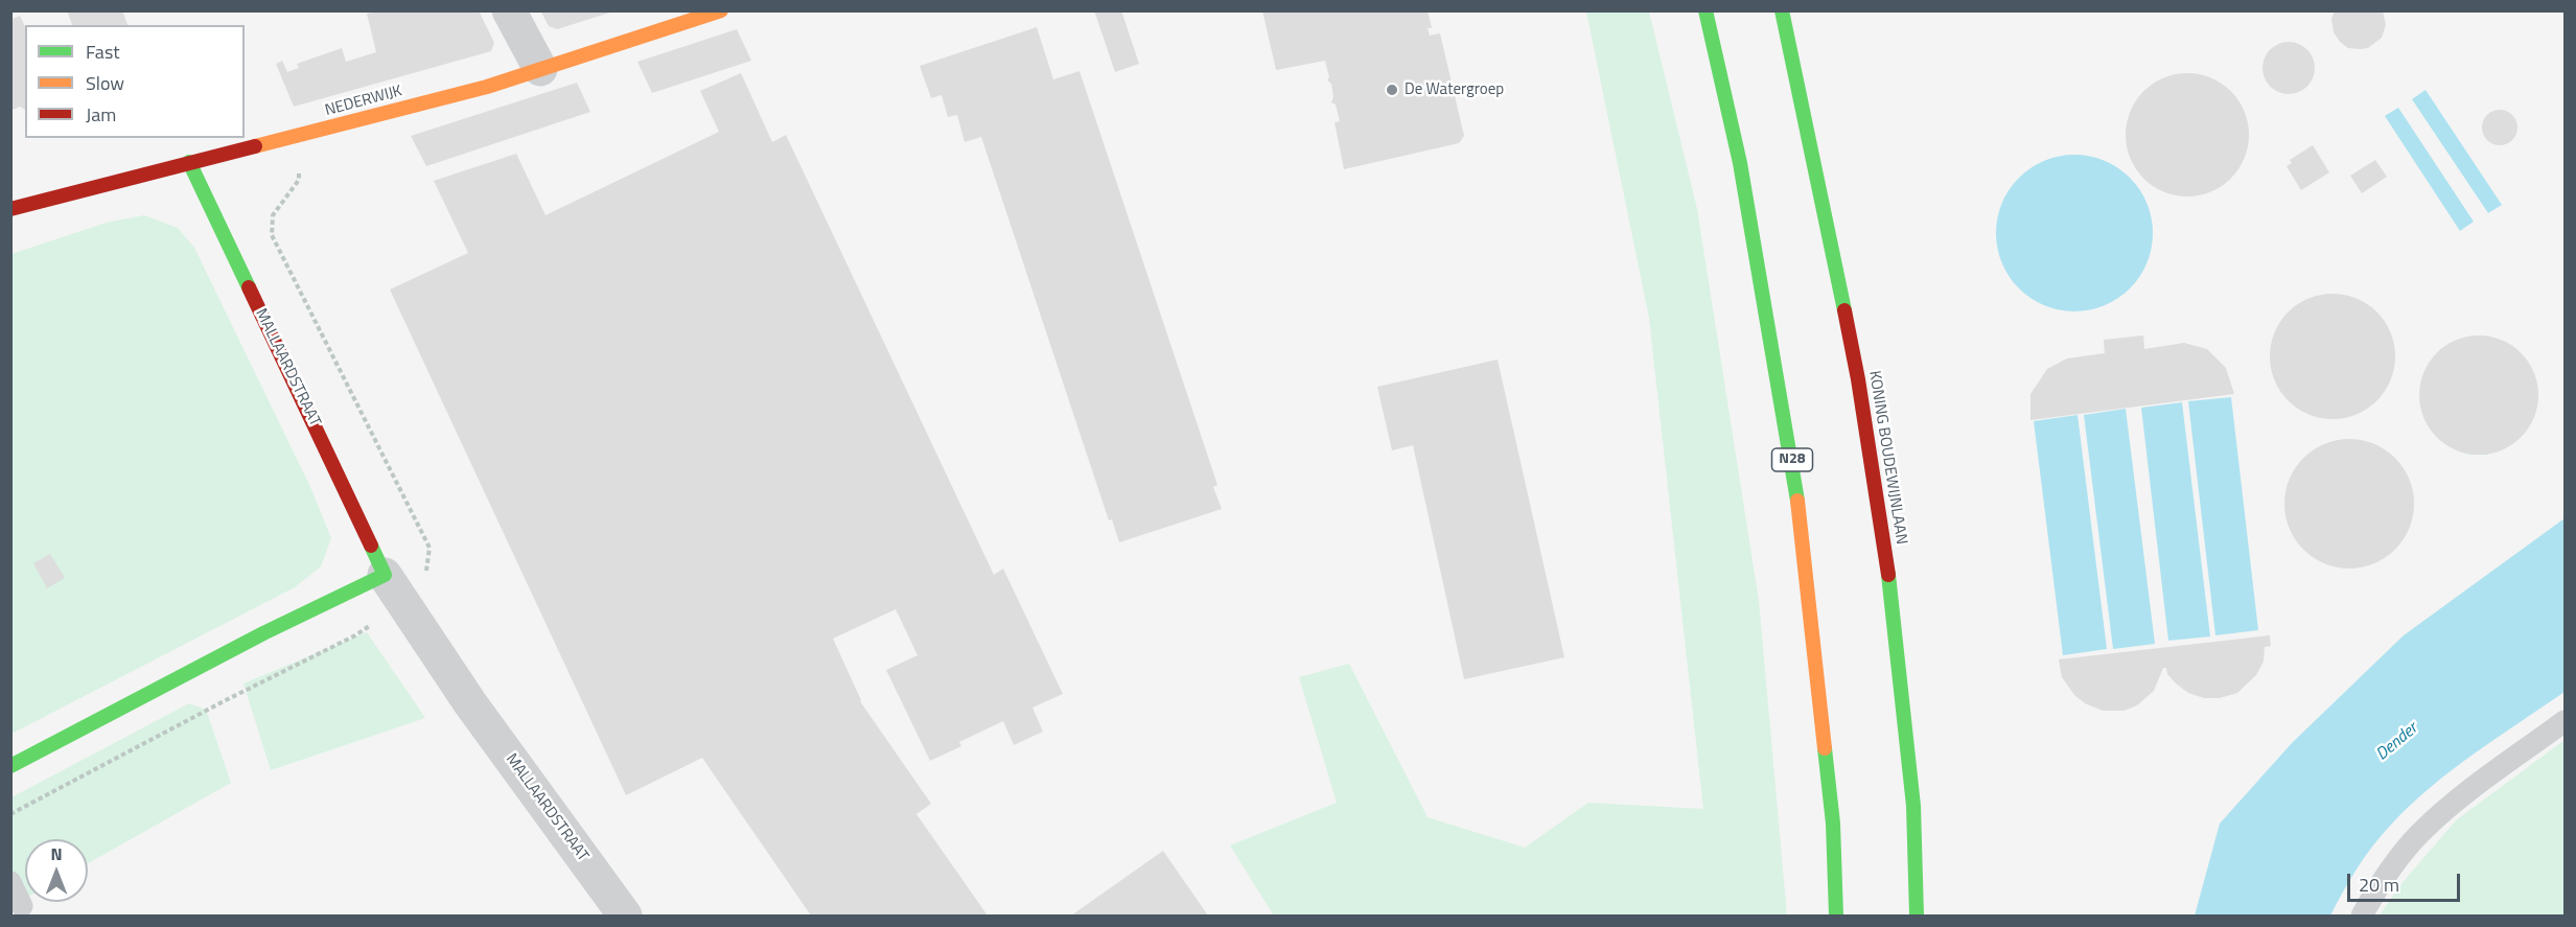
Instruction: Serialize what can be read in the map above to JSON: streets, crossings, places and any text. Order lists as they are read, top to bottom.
{
  "streets": {
    "main road": [
      "NEDERWIJK",
      "MALLAARDSTRAAT",
      "KONING BOUDEWIJNLAAN",
      "N28"
    ]
  },
  "crossings": [
    ["NEDERWIJK", "MALLAARDSTRAAT"]
  ],
  "water": ["Dender"],
  "places": ["De Watergroep"],
  "legend": ["Fast", "Slow", "Jam"],
  "scale_bar": "20 m",
  "north": "top"
}
